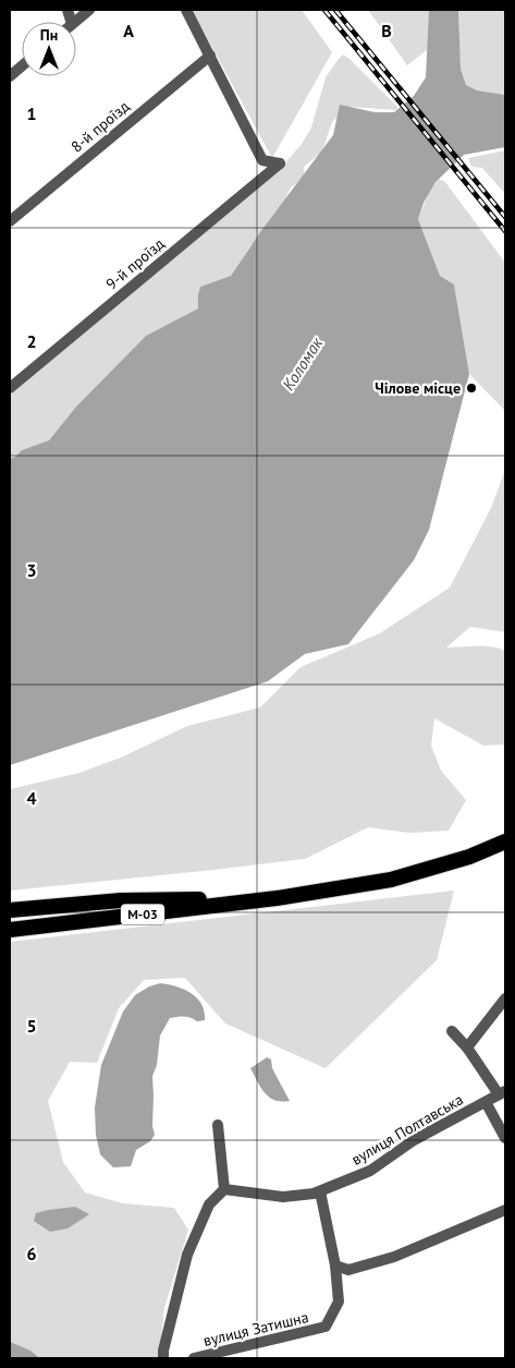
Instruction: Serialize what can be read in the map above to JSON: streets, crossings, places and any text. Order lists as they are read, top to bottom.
{
  "streets": {
    "highway": ["М-03"],
    "street": [
      "8-й проїзд",
      "9-й проїзд",
      "вулиця Полтавська",
      "вулиця Затишна"
    ]
  },
  "crossings": [
    ["8-й проїзд", "9-й проїзд"],
    ["вулиця Полтавська", "вулиця Затишна"]
  ],
  "water": ["Коломак"],
  "places": ["Чілове місце"],
  "north": "top",
  "grid": {
    "columns": ["A", "B"],
    "rows": [
      "1",
      "2",
      "3",
      "4",
      "5",
      "6"
    ]
  }
}
